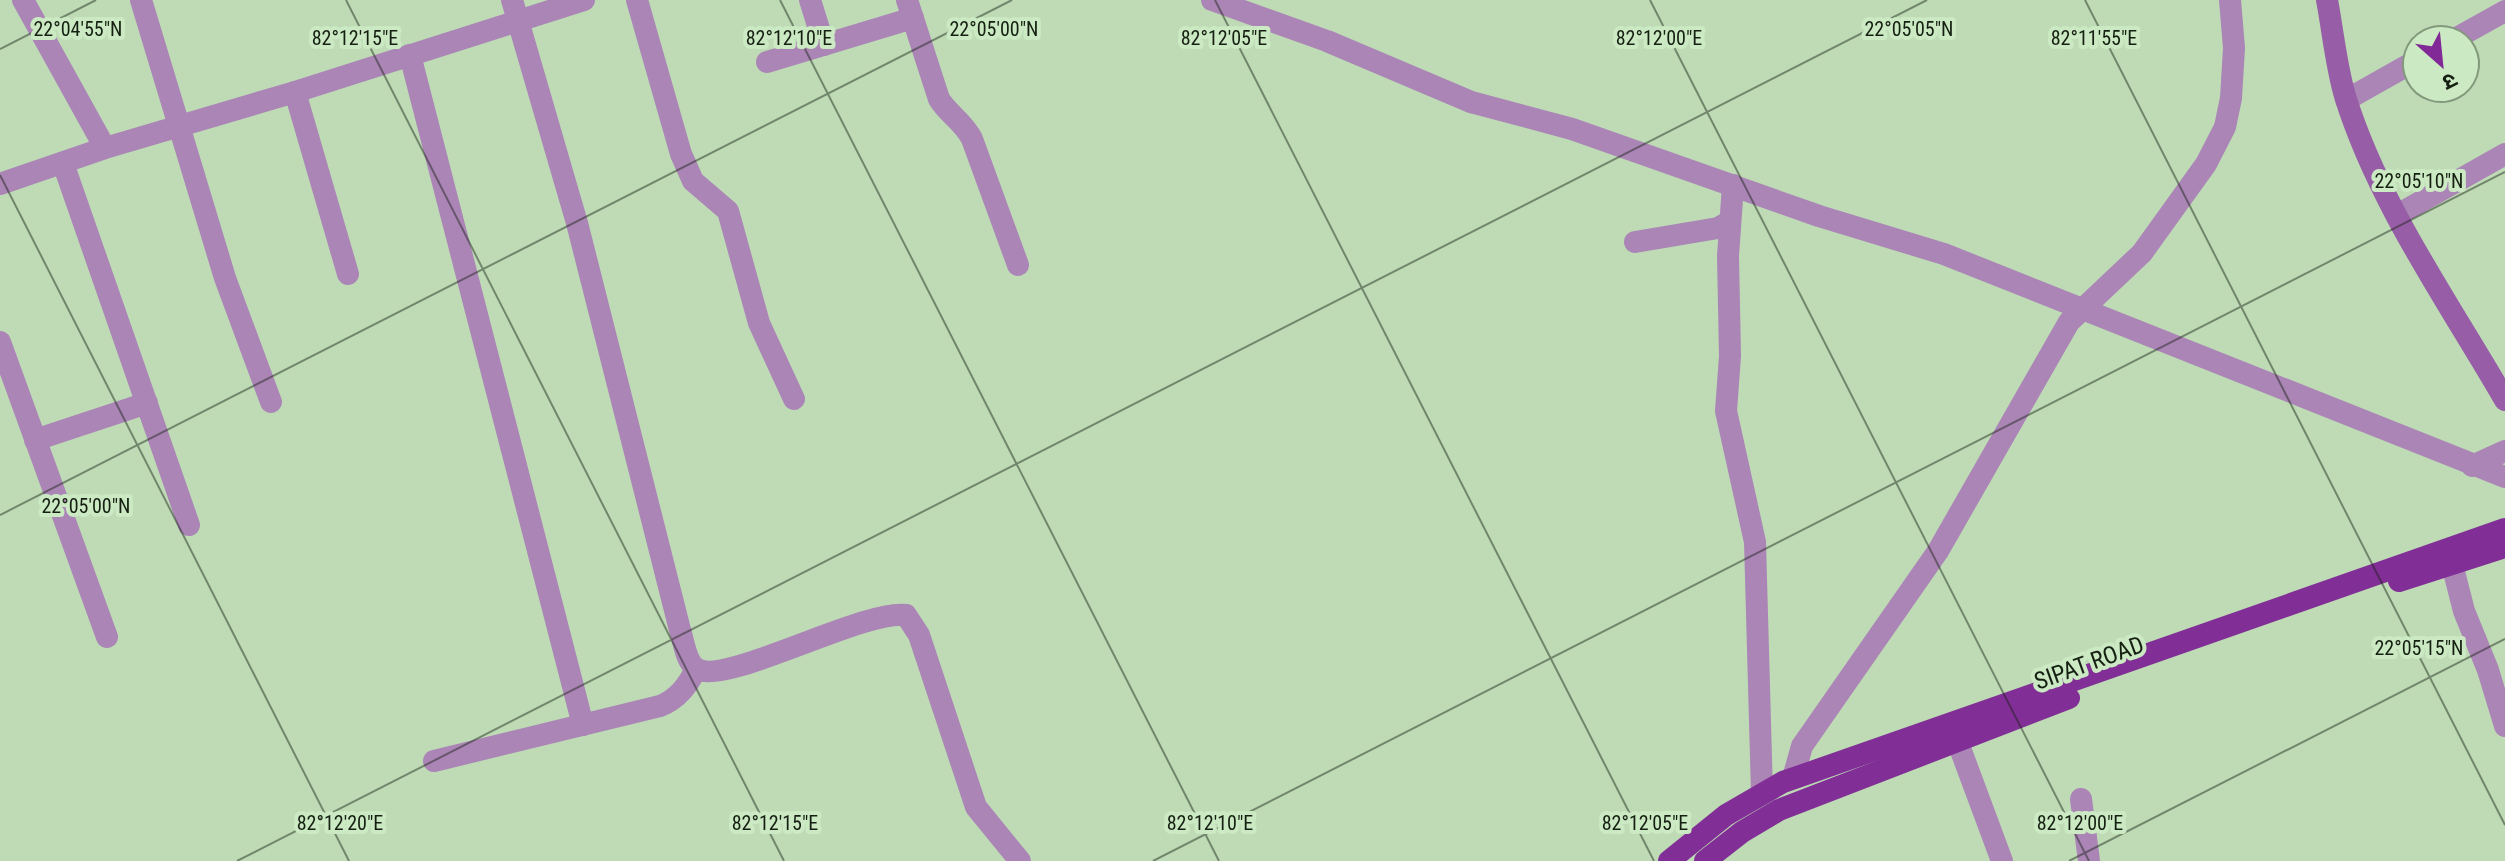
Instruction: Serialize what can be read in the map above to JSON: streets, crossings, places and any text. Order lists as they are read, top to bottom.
{
  "streets": {
    "highway": ["SIPAT ROAD"]
  },
  "north": "bottom right",
  "coordinates": [
    "22°04'55\"N",
    "22°05'05\"N",
    "22°05'00\"N",
    "82°12'15\"E",
    "82°12'10\"E",
    "82°12'05\"E",
    "82°12'00\"E",
    "82°11'55\"E",
    "22°05'10\"N",
    "22°05'15\"N",
    "82°12'20\"E"
  ]
}
